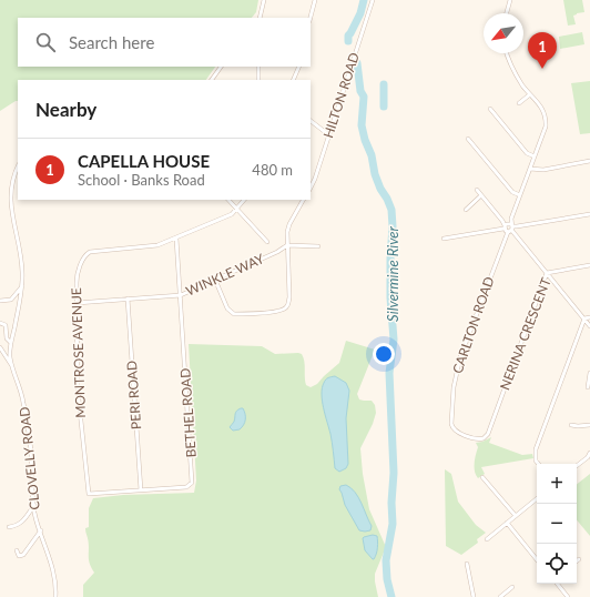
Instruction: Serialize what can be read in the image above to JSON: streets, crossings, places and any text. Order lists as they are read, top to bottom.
{
  "streets": {
    "street": [
      "HILTON ROAD",
      "WINKLE WAY",
      "CARLTON ROAD",
      "NERINA CRESCENT",
      "MONTROSE AVENUE",
      "PERI ROAD",
      "BETHEL ROAD",
      "CLOVELLY ROAD"
    ]
  },
  "crossings": [
    ["WINKLE WAY", "MONTROSE AVENUE"],
    ["WINKLE WAY", "PERI ROAD"],
    ["WINKLE WAY", "BETHEL ROAD"],
    ["CARLTON ROAD", "NERINA CRESCENT"],
    ["MONTROSE AVENUE", "BETHEL ROAD"],
    ["PERI ROAD", "BETHEL ROAD"]
  ],
  "water": ["Silvermine River"],
  "north": "bottom left",
  "page": {
    "search": "Search here",
    "pins": "1",
    "heading": "Nearby",
    "list": [
      {
        "mark": "1",
        "name": "CAPELLA HOUSE",
        "note": "School · Banks Road",
        "value": "480 m"
      }
    ],
    "map_buttons": ["+", "−"]
  }
}
